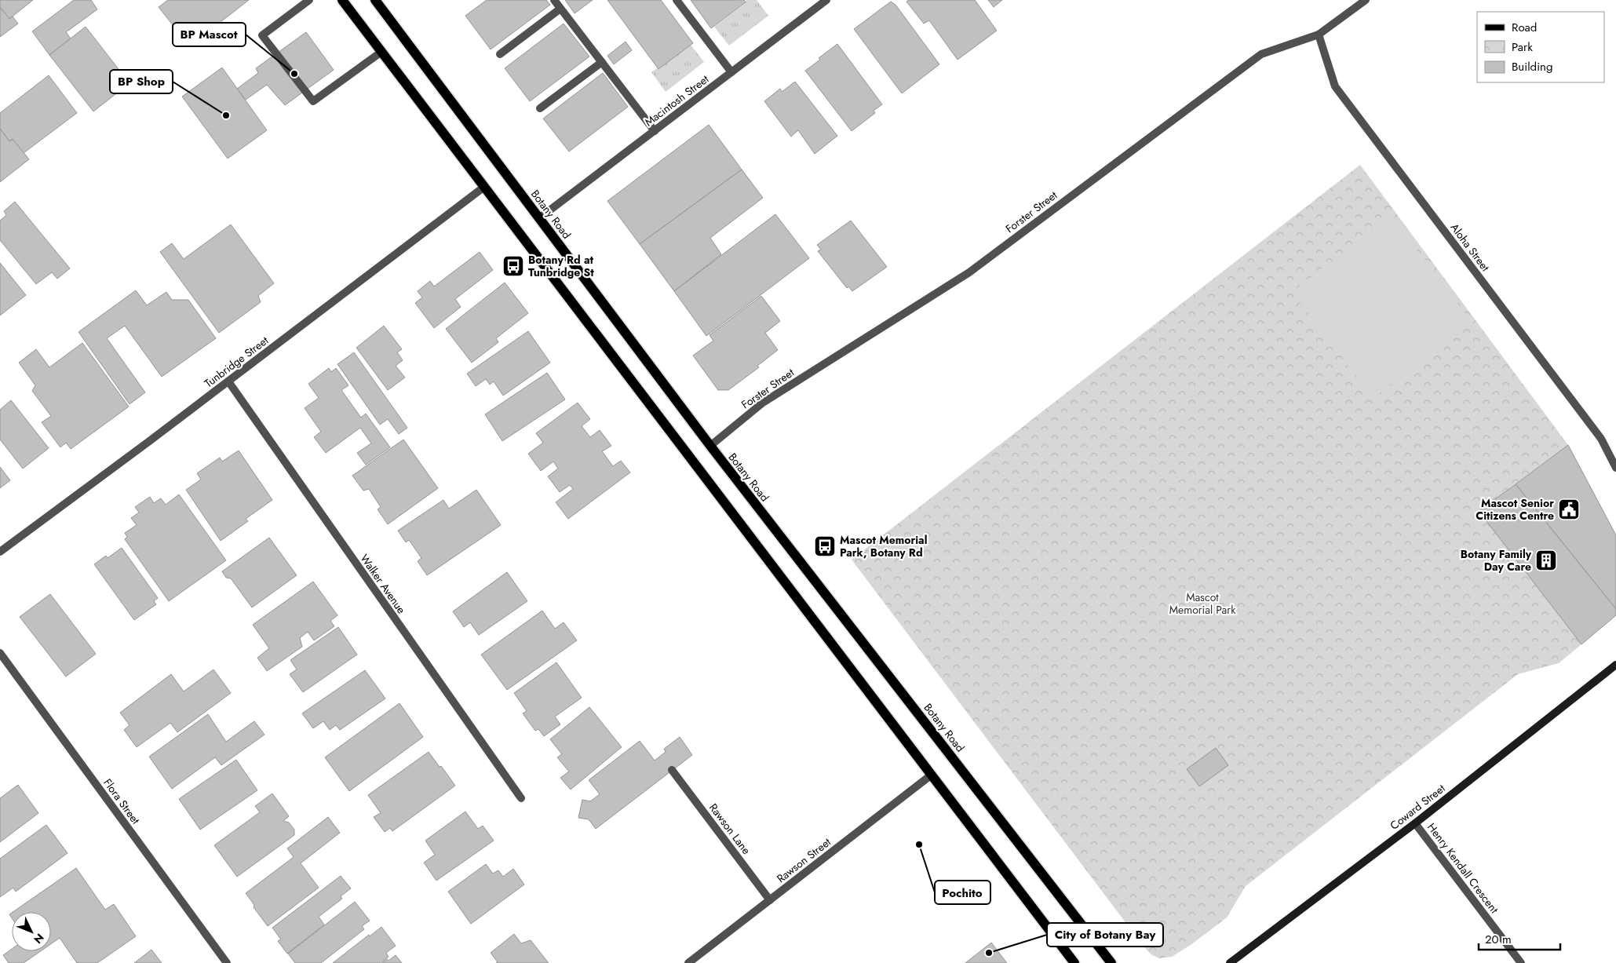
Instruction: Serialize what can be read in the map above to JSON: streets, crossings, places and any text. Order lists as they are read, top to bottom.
{
  "streets": {
    "main road": ["Botany Road"],
    "street": [
      "Macintosh Street",
      "Forster Street",
      "Aloha Street",
      "Tunbridge Street",
      "Walker Avenue",
      "Flora Street",
      "Coward Street",
      "Rawson Lane",
      "Rawson Street",
      "Henry Kendall Crescent"
    ]
  },
  "crossings": [
    ["Macintosh Street", "Botany Road"],
    ["Forster Street", "Botany Road"],
    ["Forster Street", "Aloha Street"],
    ["Tunbridge Street", "Walker Avenue"],
    ["Coward Street", "Henry Kendall Crescent"],
    ["Rawson Lane", "Rawson Street"]
  ],
  "parks": ["Mascot Memorial Park"],
  "places": {
    "other": [
      "BP Mascot",
      "BP Shop",
      "Pochito",
      "City of Botany Bay"
    ],
    "bus stop": ["Botany Rd at Tunbridge St", "Mascot Memorial Park, Botany Rd"],
    "public building": ["Mascot Senior Citizens Centre"],
    "building": ["Botany Family Day Care"]
  },
  "legend": ["Road", "Park", "Building"],
  "scale_bar": "20 m",
  "north": "bottom right"
}
